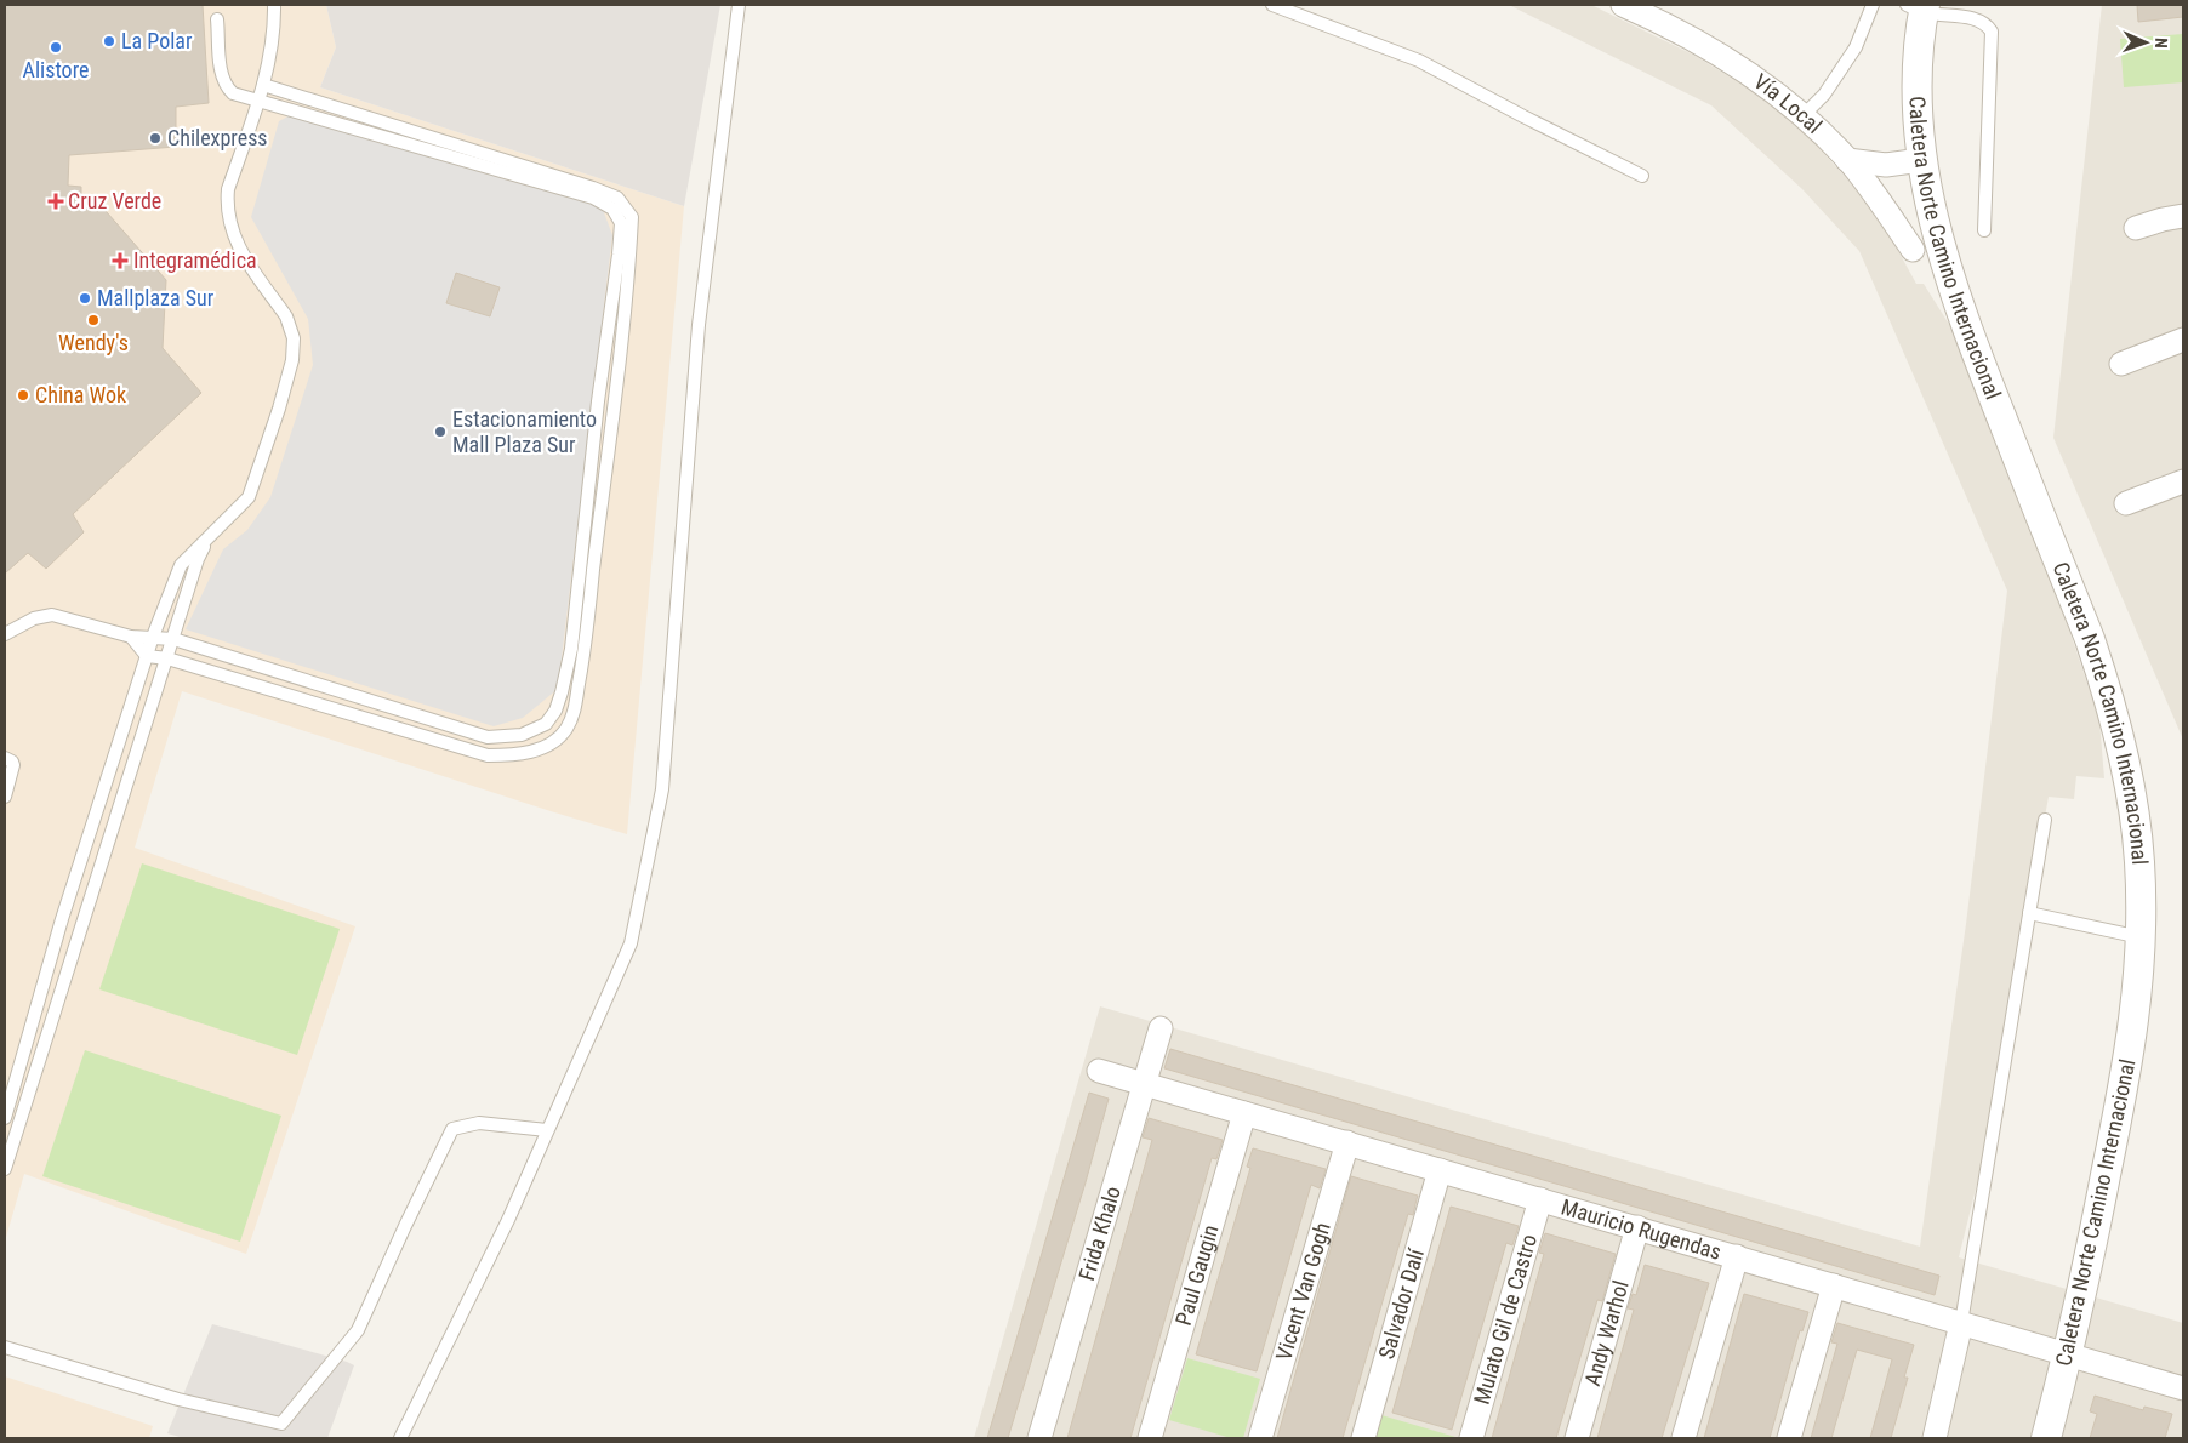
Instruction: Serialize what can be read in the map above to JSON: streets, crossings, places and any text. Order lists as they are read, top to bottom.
{
  "streets": {
    "street": [
      "Vía Local",
      "Caletera Norte Camino Internacional",
      "Mauricio Rugendas",
      "Frida Khalo",
      "Paul Gaugin",
      "Vicent Van Gogh",
      "Salvador Dalí",
      "Mulato Gil de Castro",
      "Andy Warhol"
    ]
  },
  "crossings": [
    ["Caletera Norte Camino Internacional", "Mauricio Rugendas"],
    ["Mauricio Rugendas", "Frida Khalo"],
    ["Mauricio Rugendas", "Paul Gaugin"],
    ["Mauricio Rugendas", "Vicent Van Gogh"],
    ["Mauricio Rugendas", "Salvador Dalí"],
    ["Mauricio Rugendas", "Mulato Gil de Castro"],
    ["Mauricio Rugendas", "Andy Warhol"]
  ],
  "places": {
    "other": [
      "La Polar",
      "Alistore",
      "Chilexpress",
      "Mallplaza Sur",
      "Wendy's",
      "China Wok",
      "Estacionamiento Mall Plaza Sur"
    ],
    "health": ["Cruz Verde", "Integramédica"]
  },
  "north": "right"
}
